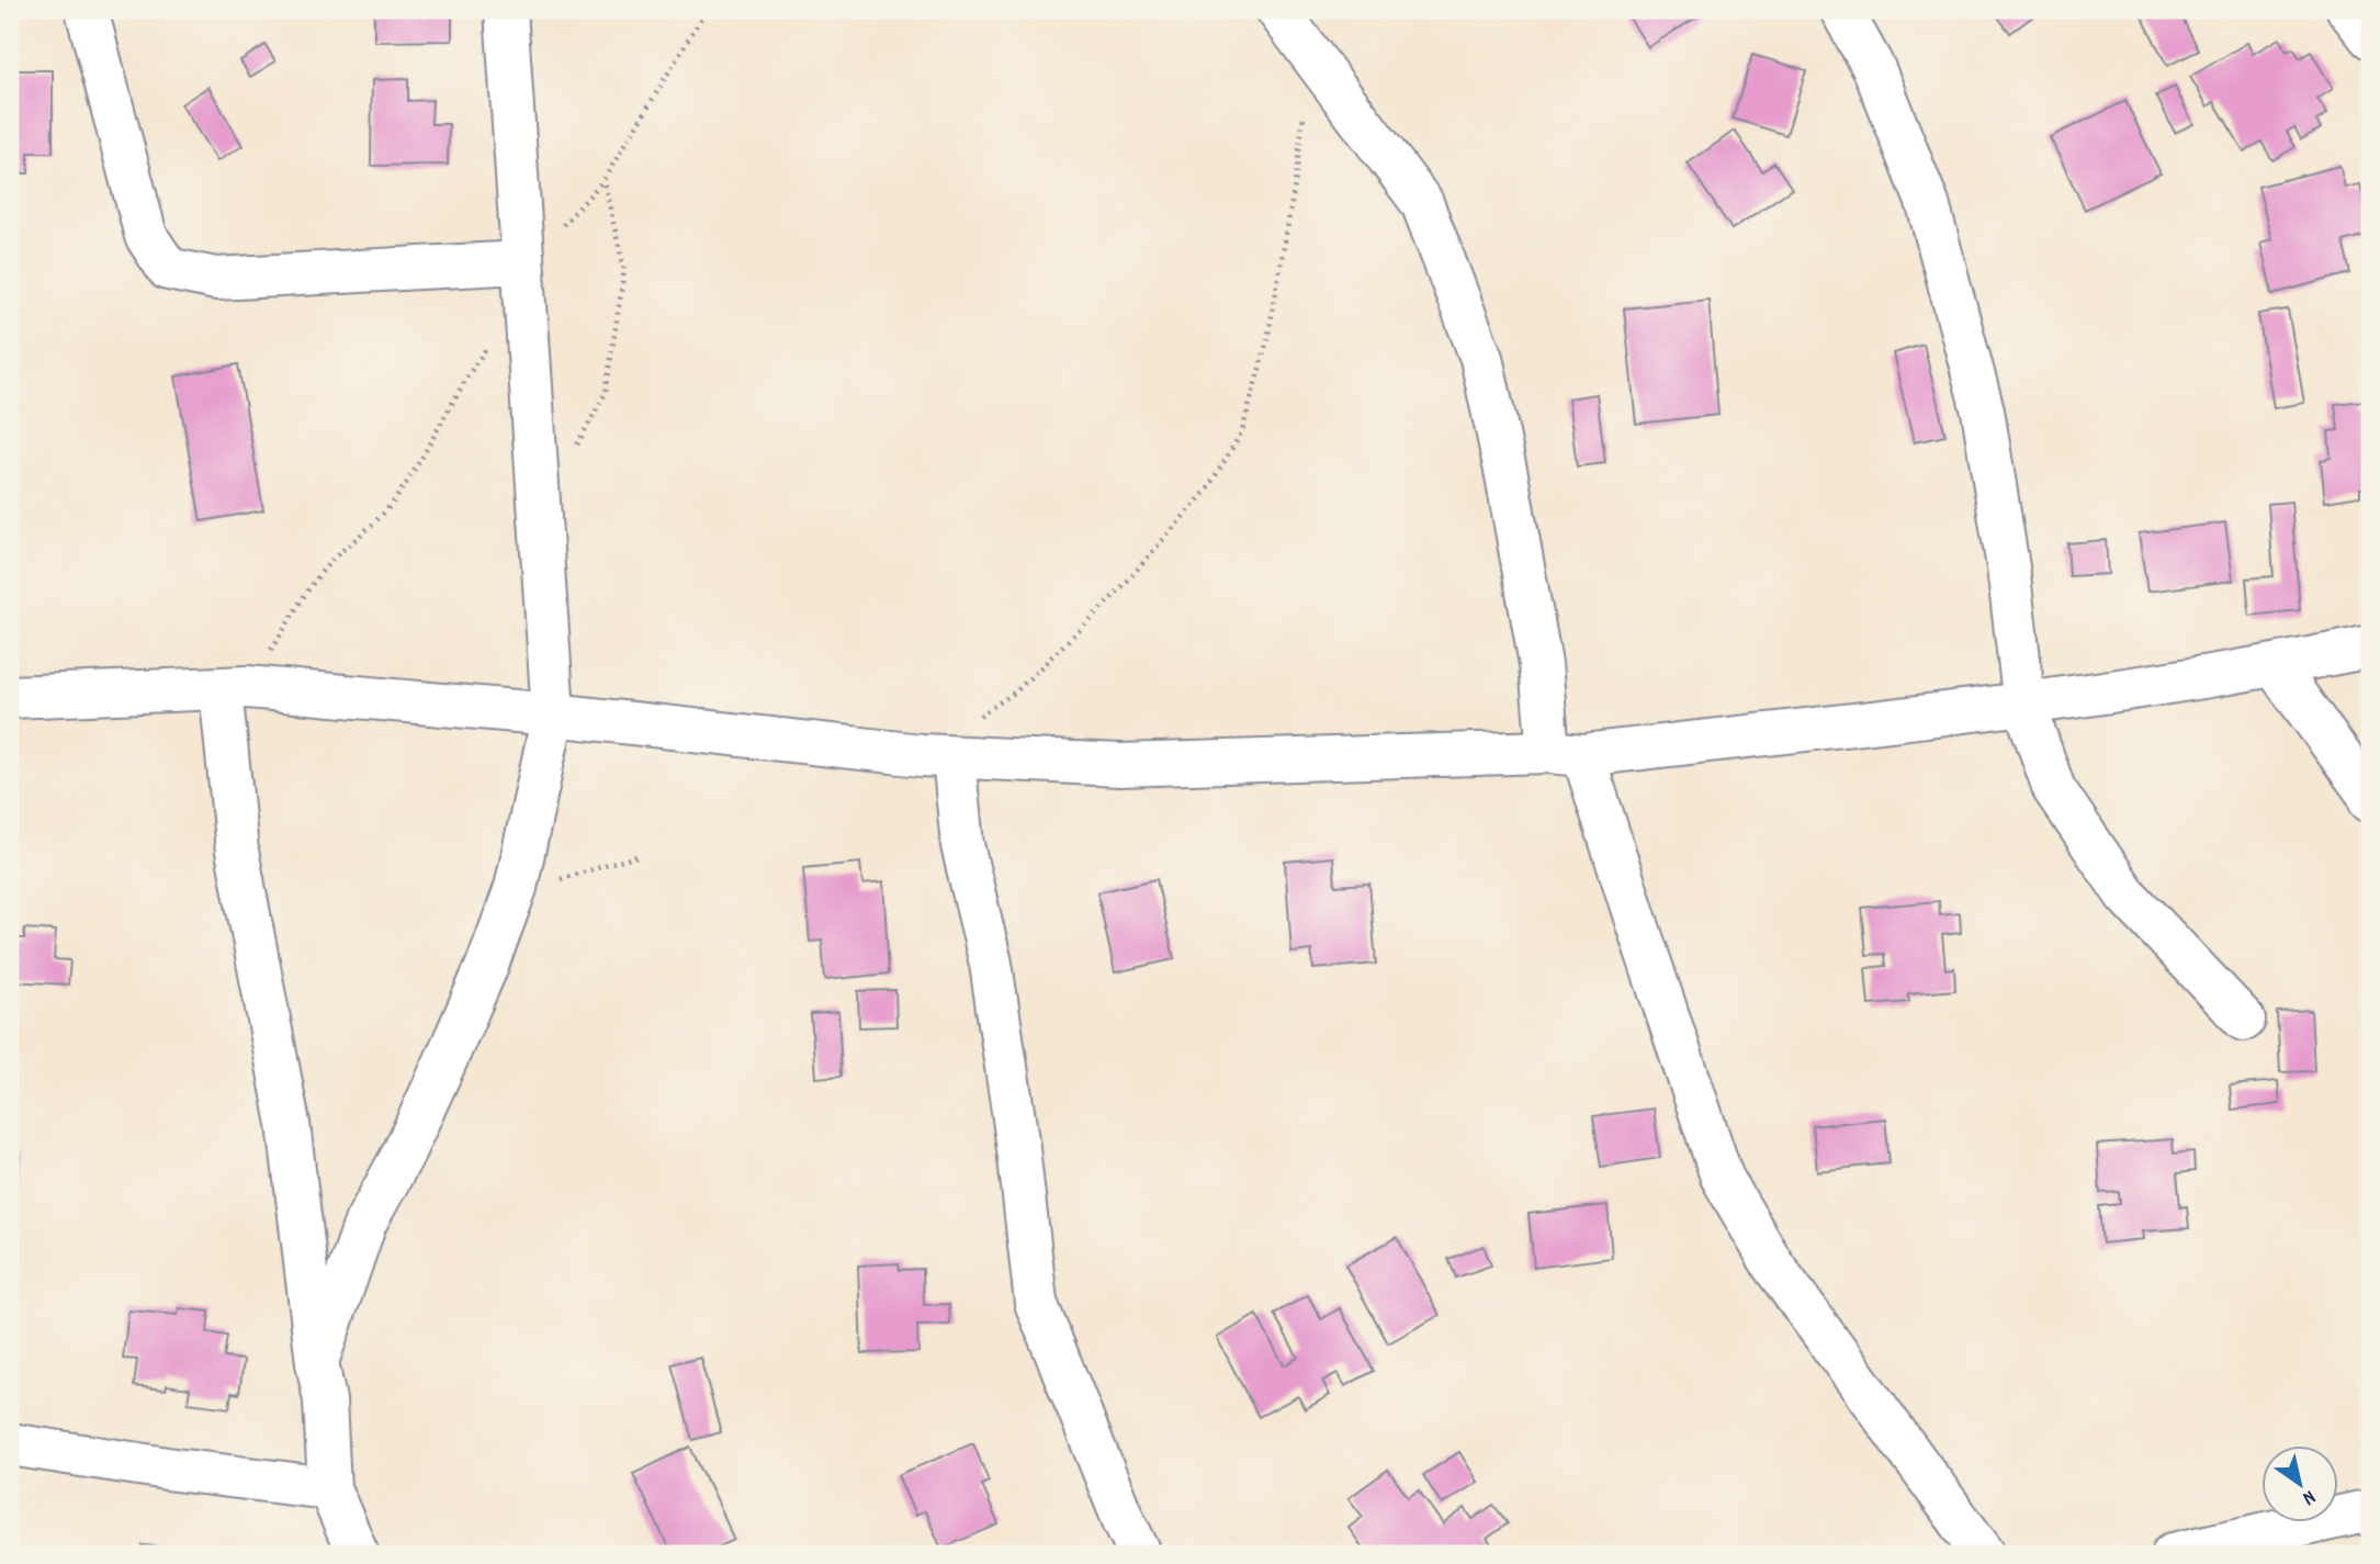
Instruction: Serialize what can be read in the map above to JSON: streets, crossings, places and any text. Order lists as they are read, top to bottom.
{
  "north": "bottom right"
}
